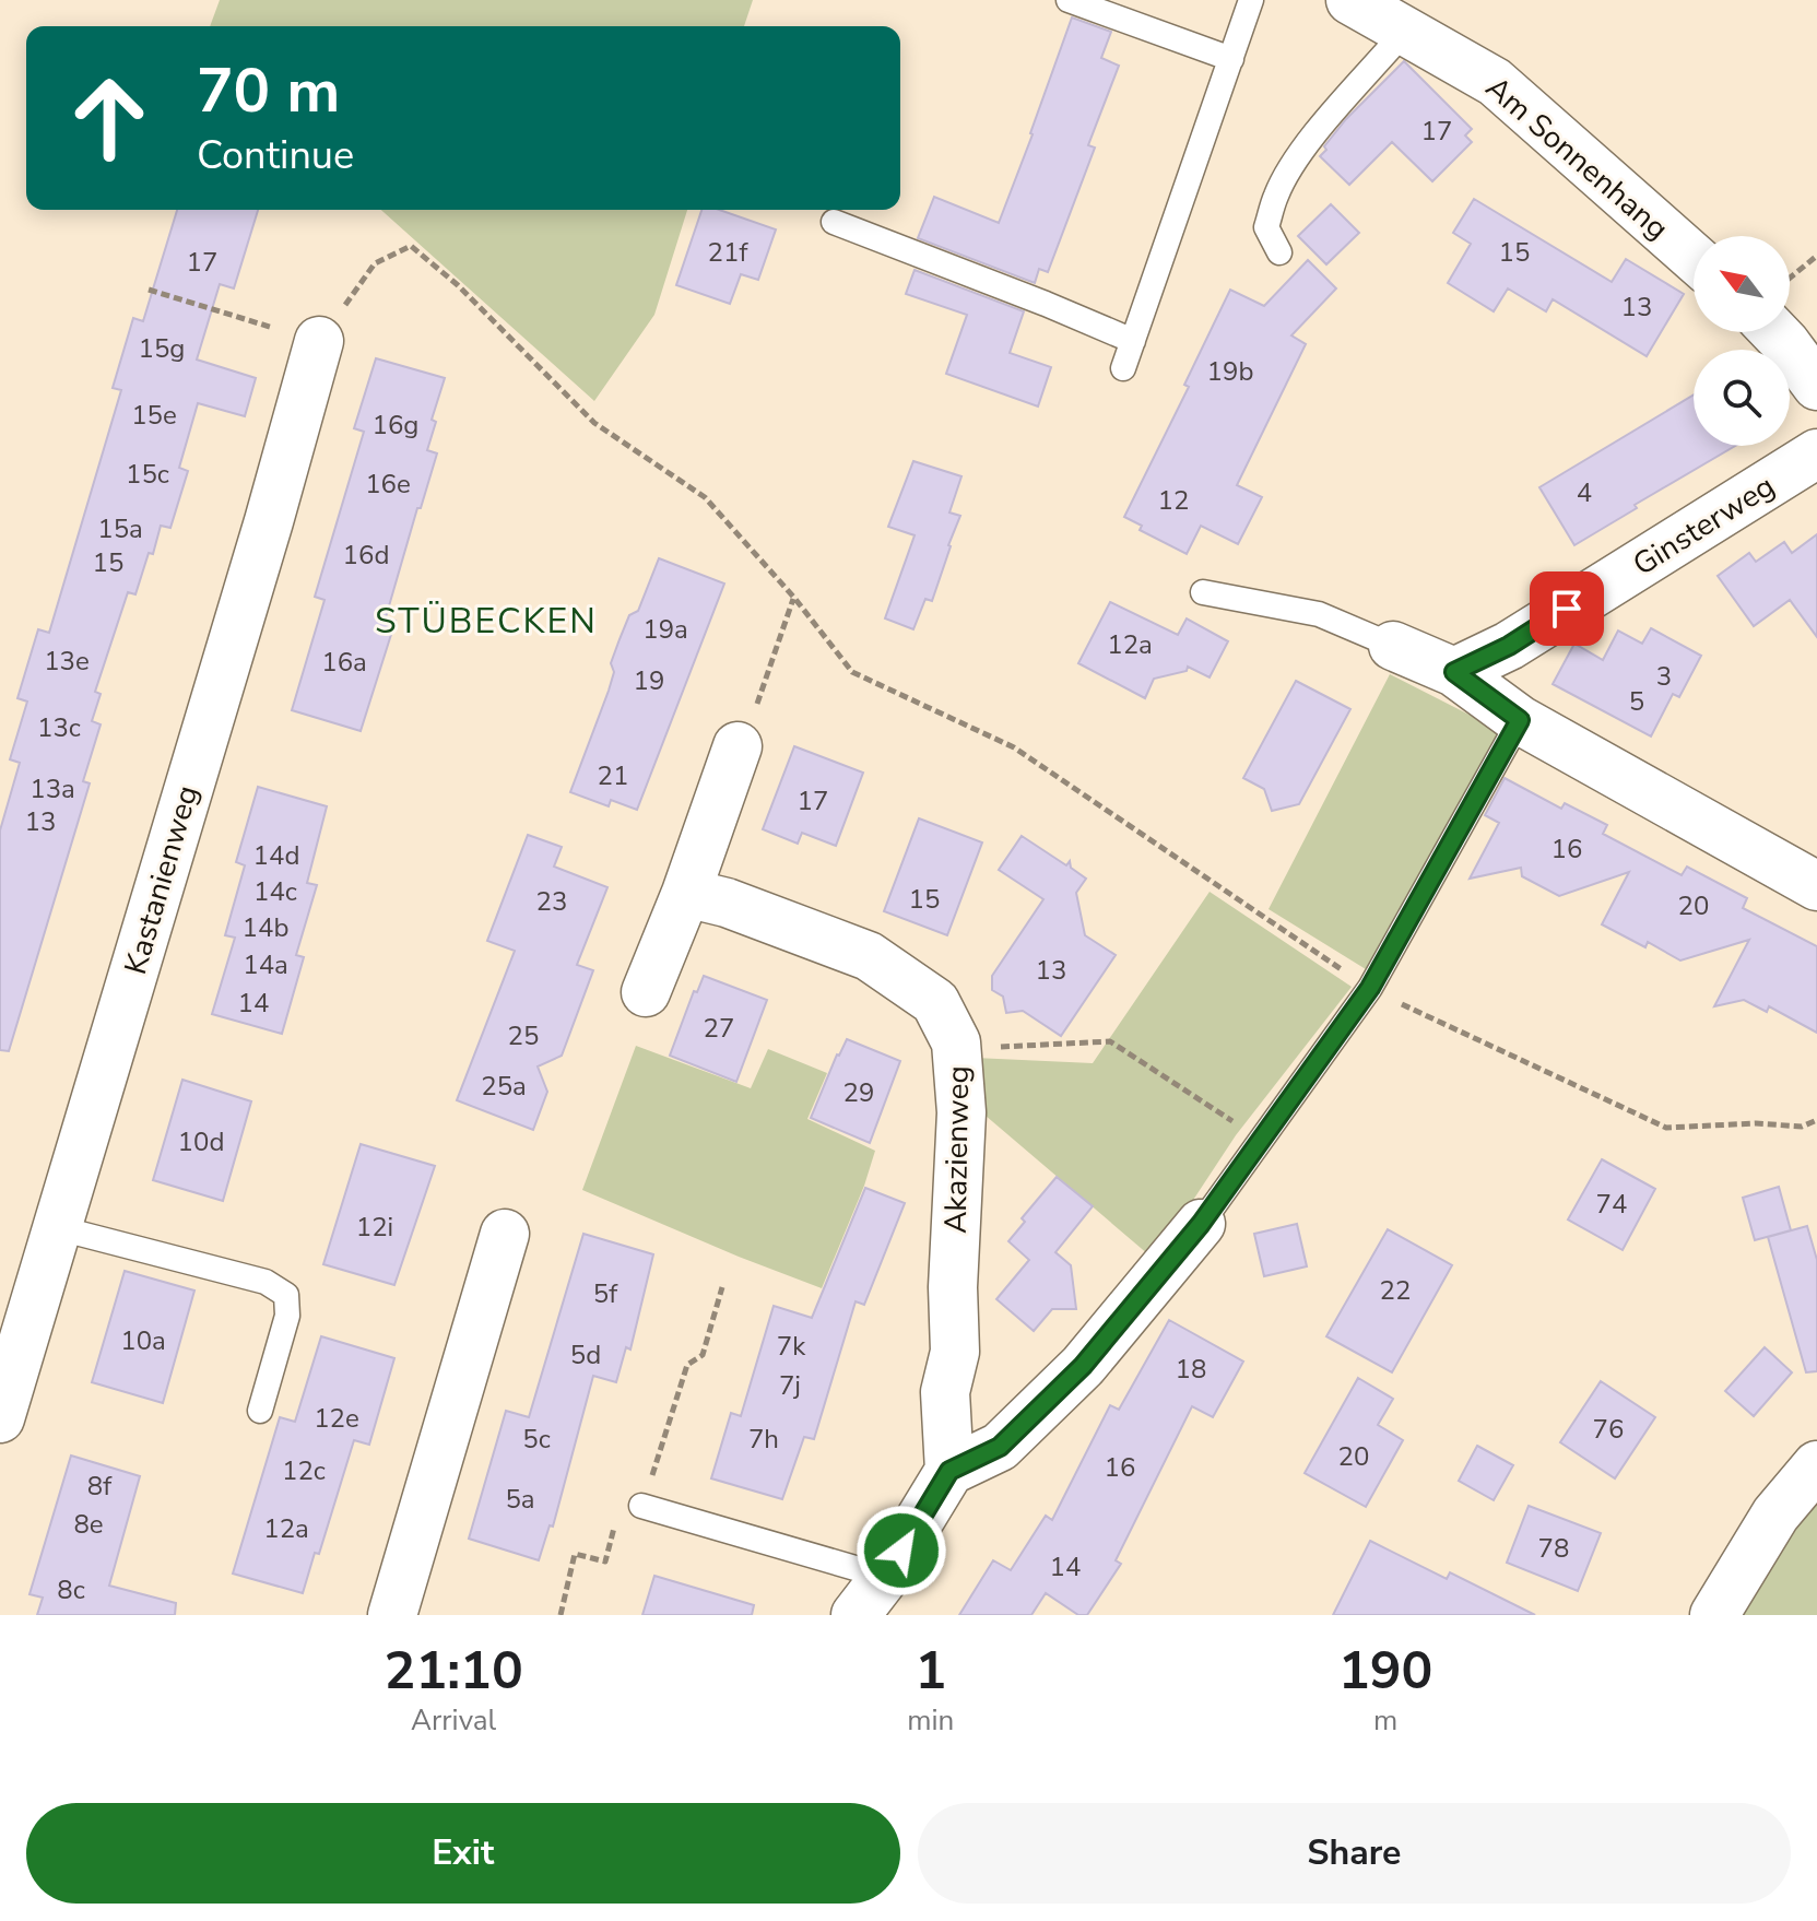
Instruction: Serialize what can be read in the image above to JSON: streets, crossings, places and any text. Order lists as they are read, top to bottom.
{
  "streets": {
    "street": [
      "Am Sonnenhang",
      "Ginsterweg",
      "Kastanienweg",
      "Akazienweg"
    ]
  },
  "districts": ["STÜBECKEN"],
  "house_numbers": [
    "17",
    "21f",
    "15",
    "17",
    "13",
    "15g",
    "19b",
    "15e",
    "16g",
    "15c",
    "16e",
    "4",
    "12",
    "15a",
    "16d",
    "15",
    "19a",
    "12a",
    "13e",
    "16a",
    "3",
    "19",
    "5",
    "13c",
    "21",
    "13a",
    "17",
    "13",
    "16",
    "14d",
    "14c",
    "15",
    "23",
    "20",
    "14b",
    "14a",
    "13",
    "14",
    "27",
    "25",
    "25a",
    "29",
    "10d",
    "74",
    "12i",
    "22",
    "5f",
    "10a",
    "7k",
    "5d",
    "18",
    "7j",
    "12e",
    "76",
    "5c",
    "7h",
    "20",
    "16",
    "12c",
    "8f",
    "5a",
    "8e",
    "12a",
    "78",
    "14",
    "8c"
  ],
  "north": "top left",
  "page": {
    "turn": ["70 m", "Continue"],
    "eta": [
      "21:10",
      "Arrival",
      "1",
      "min",
      "190",
      "m"
    ],
    "buttons": ["Exit", "Share"]
  }
}
